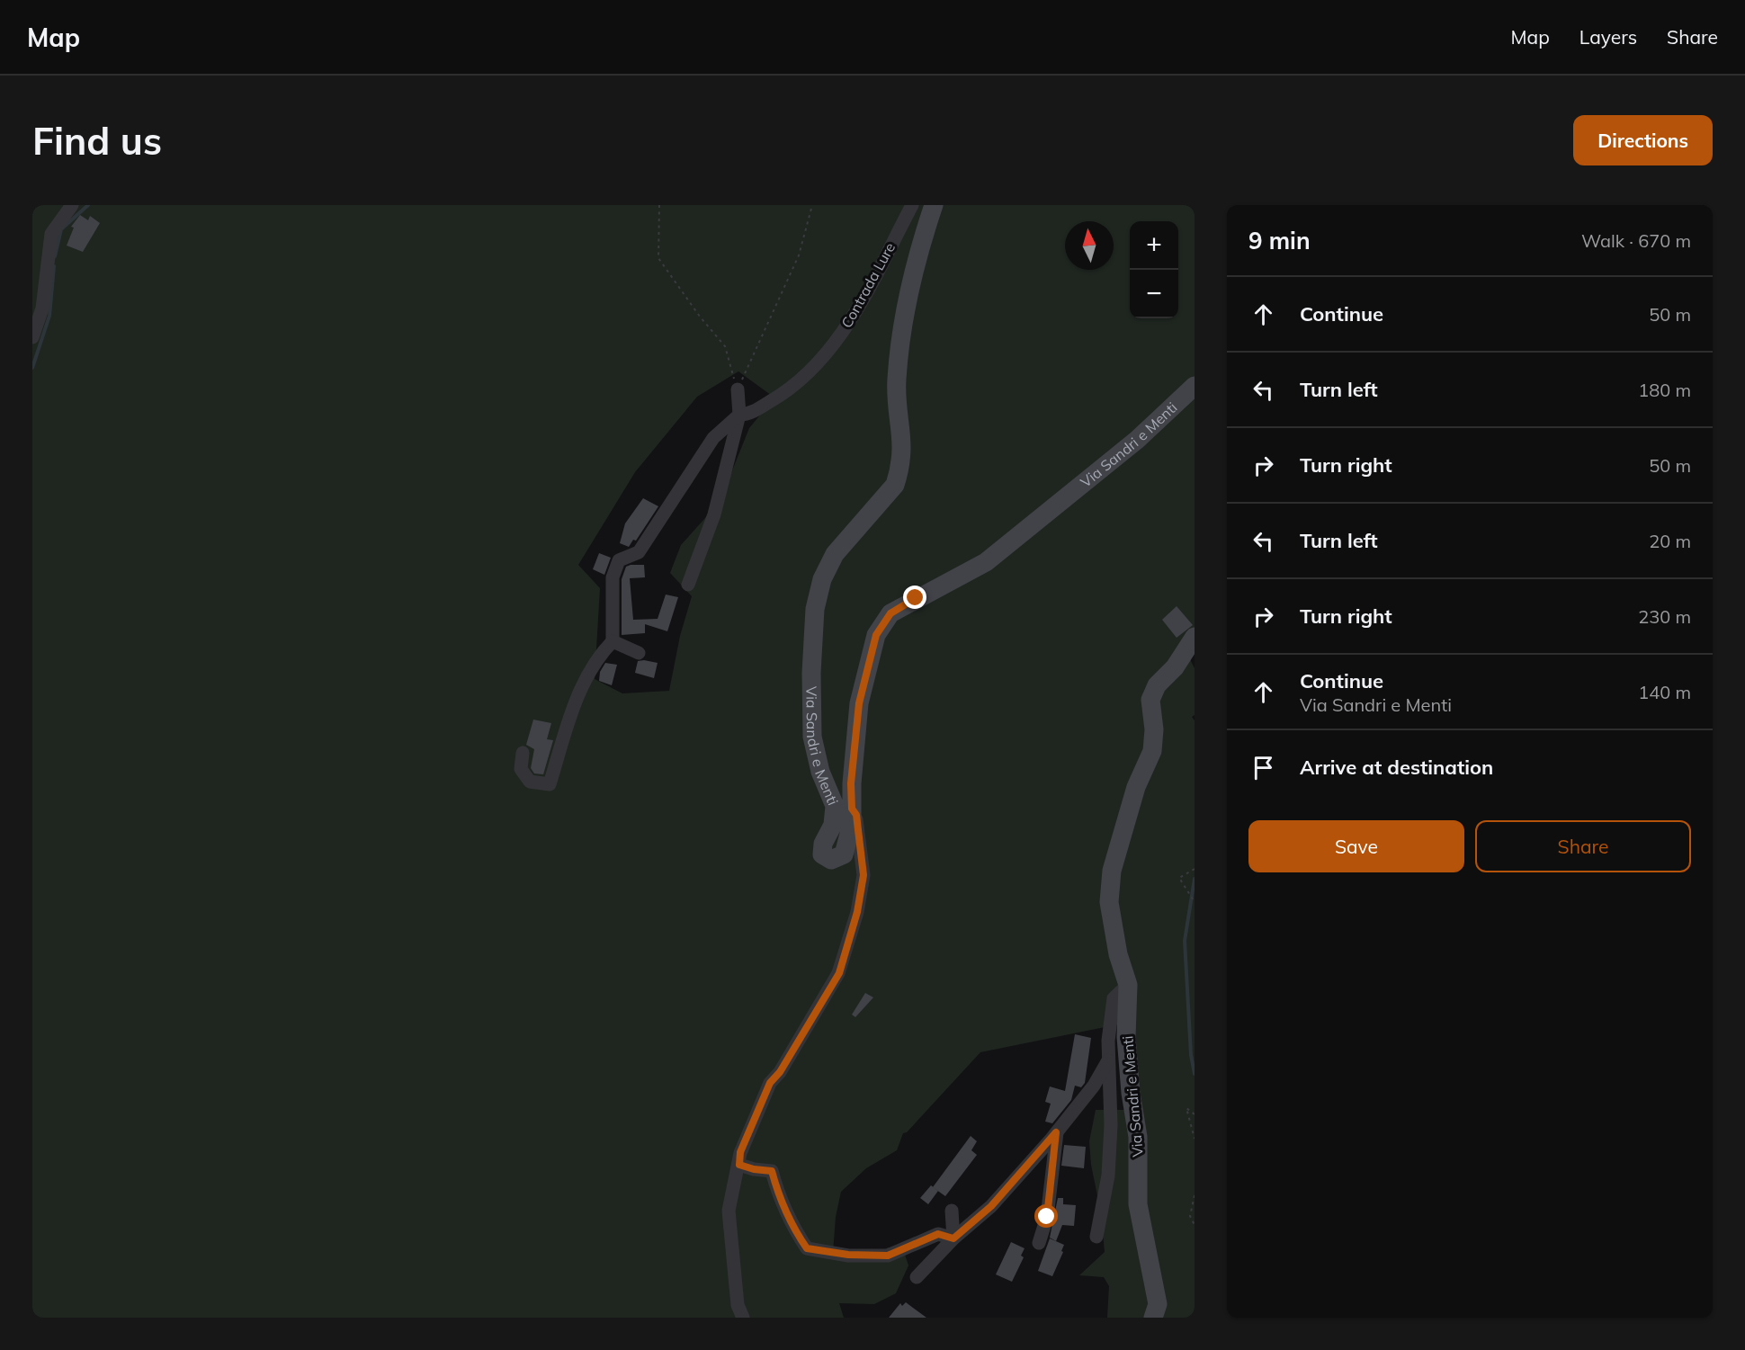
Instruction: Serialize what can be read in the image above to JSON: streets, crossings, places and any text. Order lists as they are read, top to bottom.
{
  "streets": {
    "main road": ["Via Sandri e Menti"],
    "street": ["Contrada Lure"]
  },
  "north": "top",
  "page": {
    "header": "Map",
    "nav": ["Map", "Layers", "Share"],
    "buttons": [
      "Directions",
      ["Save", "Share"]
    ],
    "title": "Find us",
    "heading": ["9 min", "Walk · 670 m"],
    "map_buttons": ["+", "−"],
    "list": [
      ["Continue", "50 m"],
      ["Turn left", "180 m"],
      ["Turn right", "50 m"],
      ["Turn left", "20 m"],
      ["Turn right", "230 m"],
      ["Continue", "Via Sandri e Menti", "140 m"],
      "Arrive at destination"
    ]
  }
}
